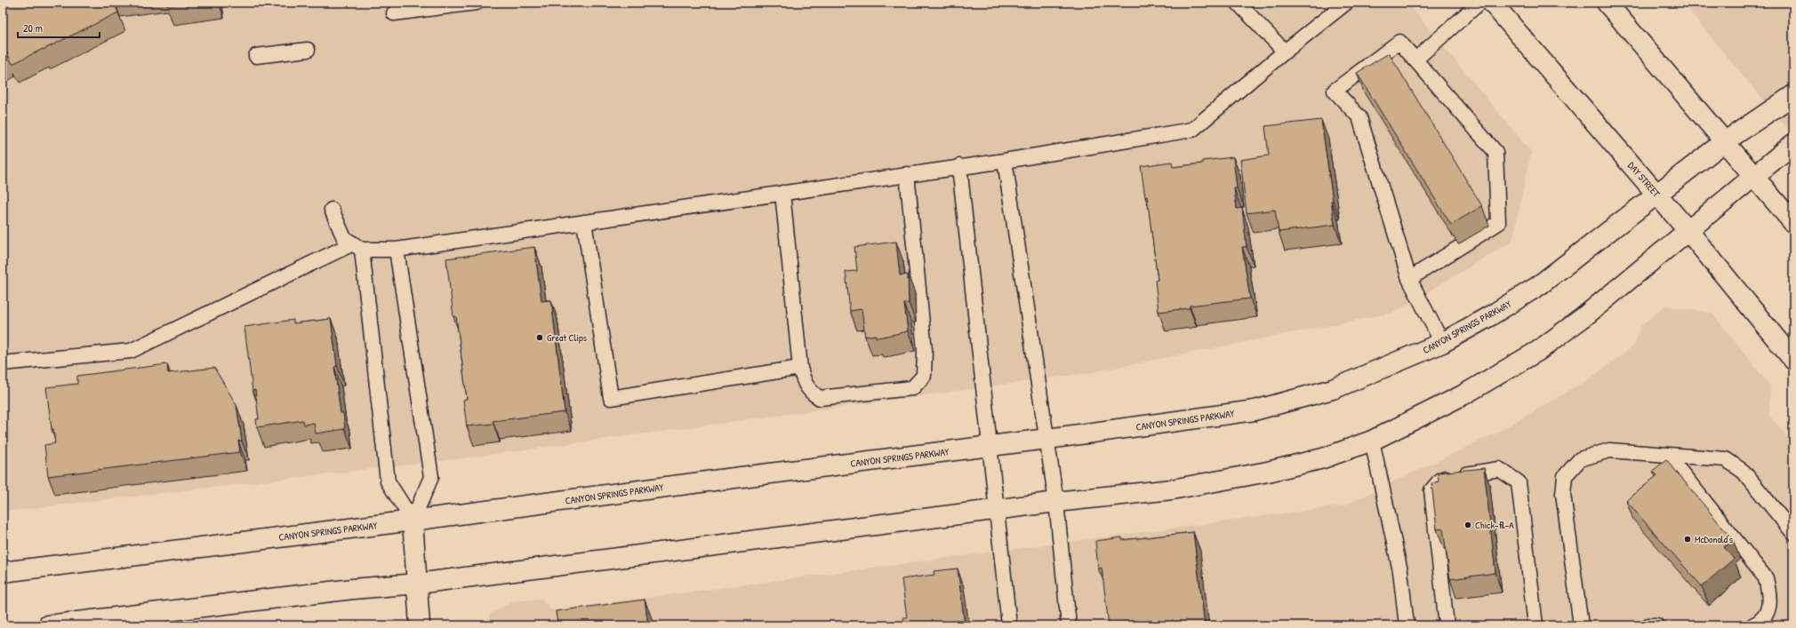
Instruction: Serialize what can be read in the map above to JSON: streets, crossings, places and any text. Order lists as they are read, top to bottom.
{
  "streets": {
    "street": ["DAY STREET", "CANYON SPRINGS PARKWAY"]
  },
  "crossings": [
    ["DAY STREET", "CANYON SPRINGS PARKWAY"]
  ],
  "places": ["Great Clips", "Chick-fil-A", "McDonald's"],
  "scale_bar": "20 m"
}
